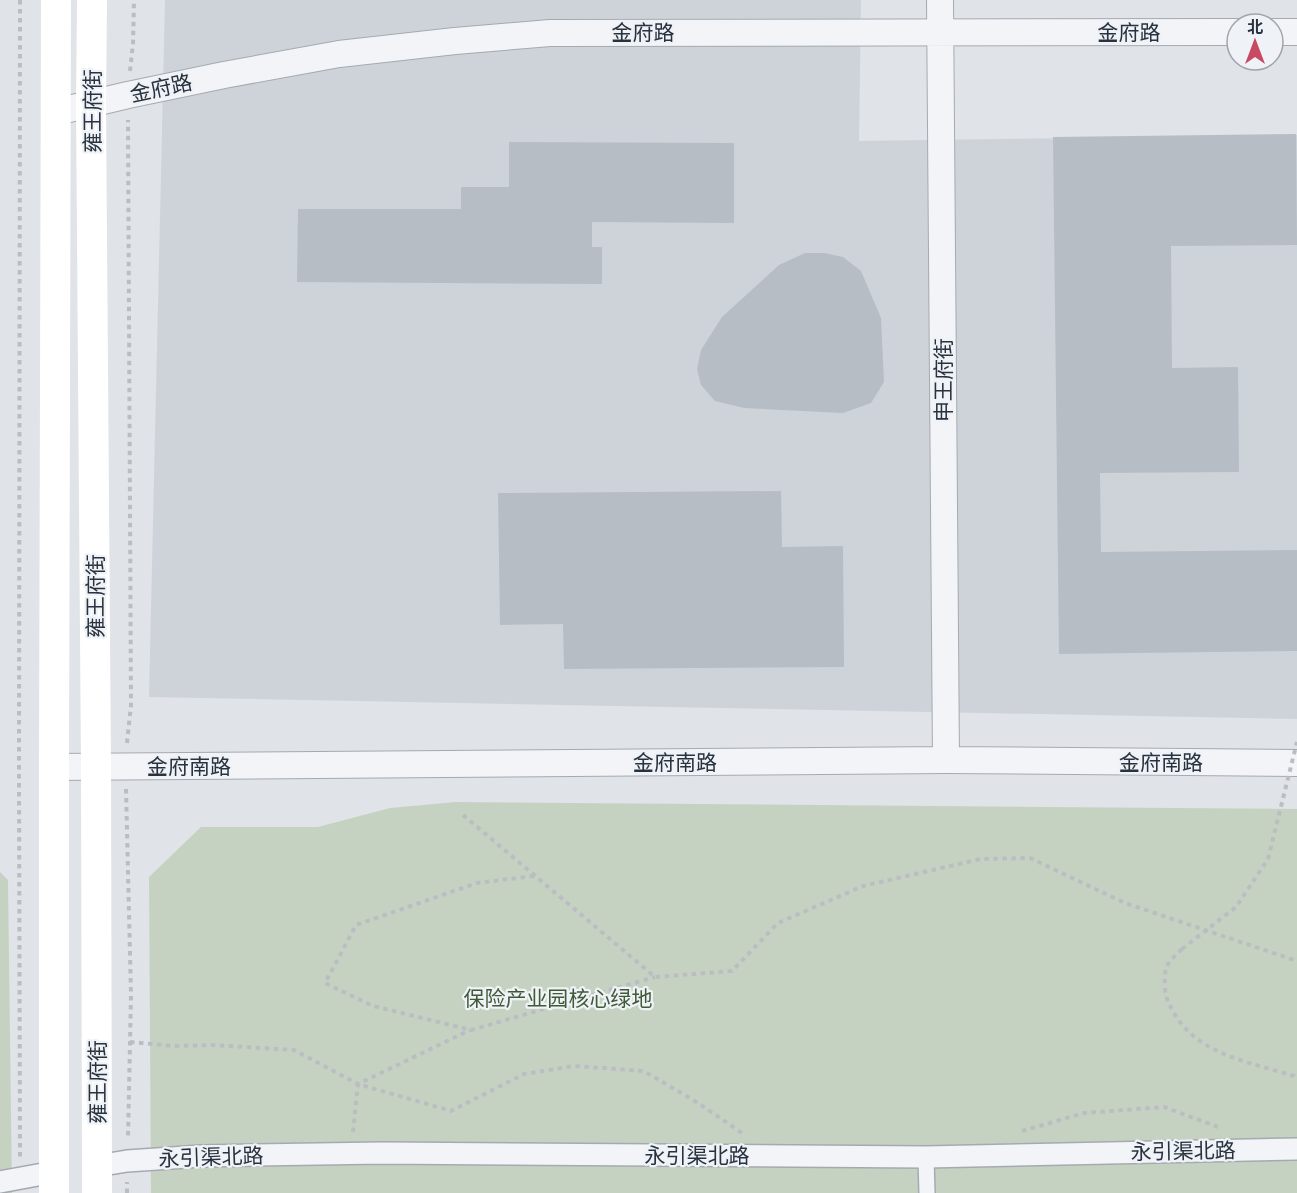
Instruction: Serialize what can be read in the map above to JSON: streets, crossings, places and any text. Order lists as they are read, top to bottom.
{
  "streets": {
    "main road": ["雍王府街"],
    "street": [
      "金府路",
      "申王府街",
      "金府南路",
      "永引渠北路"
    ]
  },
  "crossings": [
    ["金府路", "雍王府街"],
    ["金府路", "申王府街"],
    ["雍王府街", "金府南路"],
    ["雍王府街", "永引渠北路"],
    ["申王府街", "金府南路"]
  ],
  "parks": ["保险产业园核心绿地"],
  "north": "top"
}
